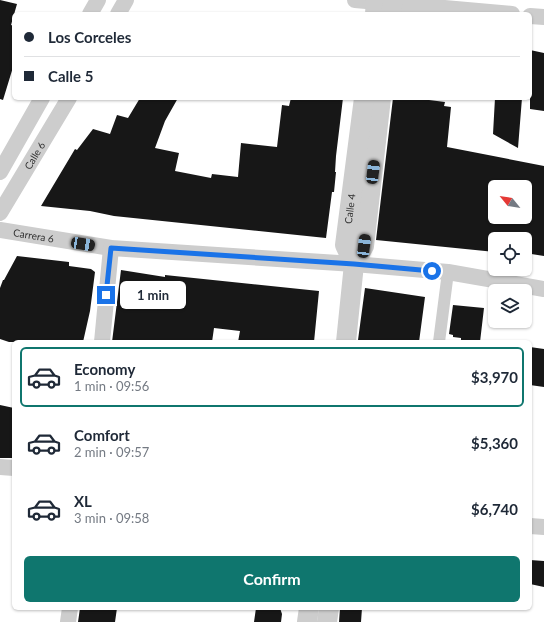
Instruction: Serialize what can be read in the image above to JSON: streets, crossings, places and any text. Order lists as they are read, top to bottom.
{
  "streets": {
    "street": ["Calle 6", "Calle 4", "Carrera 6"]
  },
  "crossings": [
    ["Calle 4", "Carrera 6"]
  ],
  "north": "top left",
  "page": {
    "banner": ["Los Corceles", "Calle 5"],
    "bubble": "1 min",
    "list": [
      {
        "name": "Economy",
        "note": "1 min · 09:56",
        "value": "$3,970"
      },
      {
        "name": "Comfort",
        "note": "2 min · 09:57",
        "value": "$5,360"
      },
      {
        "name": "XL",
        "note": "3 min · 09:58",
        "value": "$6,740"
      }
    ],
    "buttons": "Confirm"
  }
}
